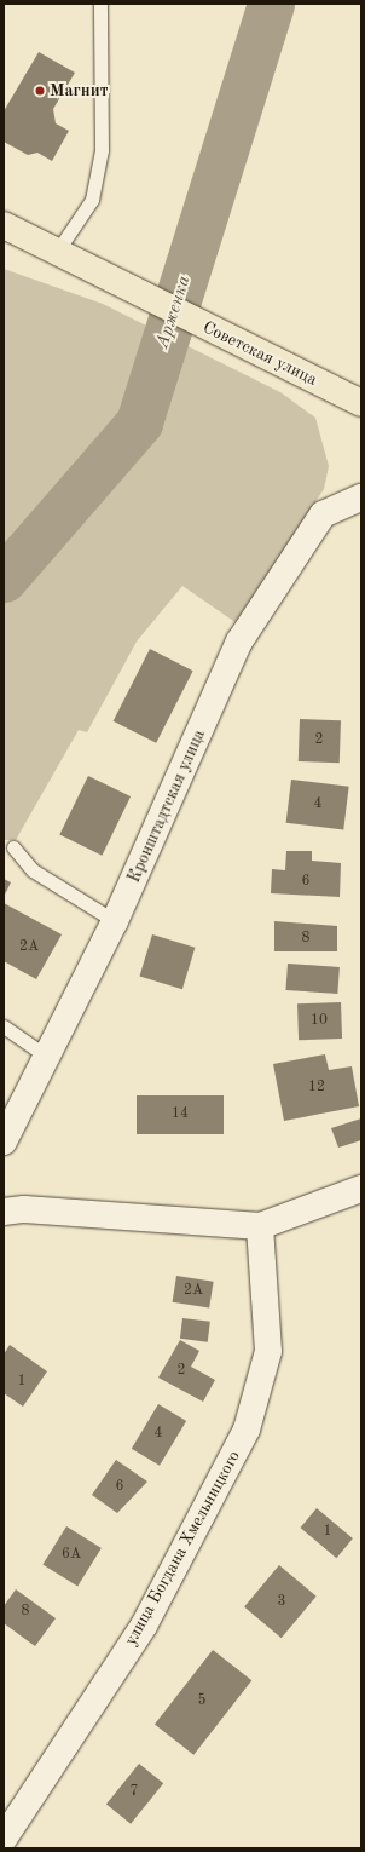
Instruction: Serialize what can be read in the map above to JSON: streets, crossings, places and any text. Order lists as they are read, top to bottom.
{
  "streets": {
    "main road": ["Советская улица"],
    "street": ["Кронштадтская улица", "улица Богдана Хмельницкого"]
  },
  "water": ["Арженка"],
  "places": ["Магнит"],
  "house_numbers": [
    "2",
    "4",
    "6",
    "8",
    "2А",
    "10",
    "12",
    "14",
    "2А",
    "2",
    "1",
    "4",
    "6",
    "1",
    "6А",
    "3",
    "8",
    "5",
    "7"
  ]
}
